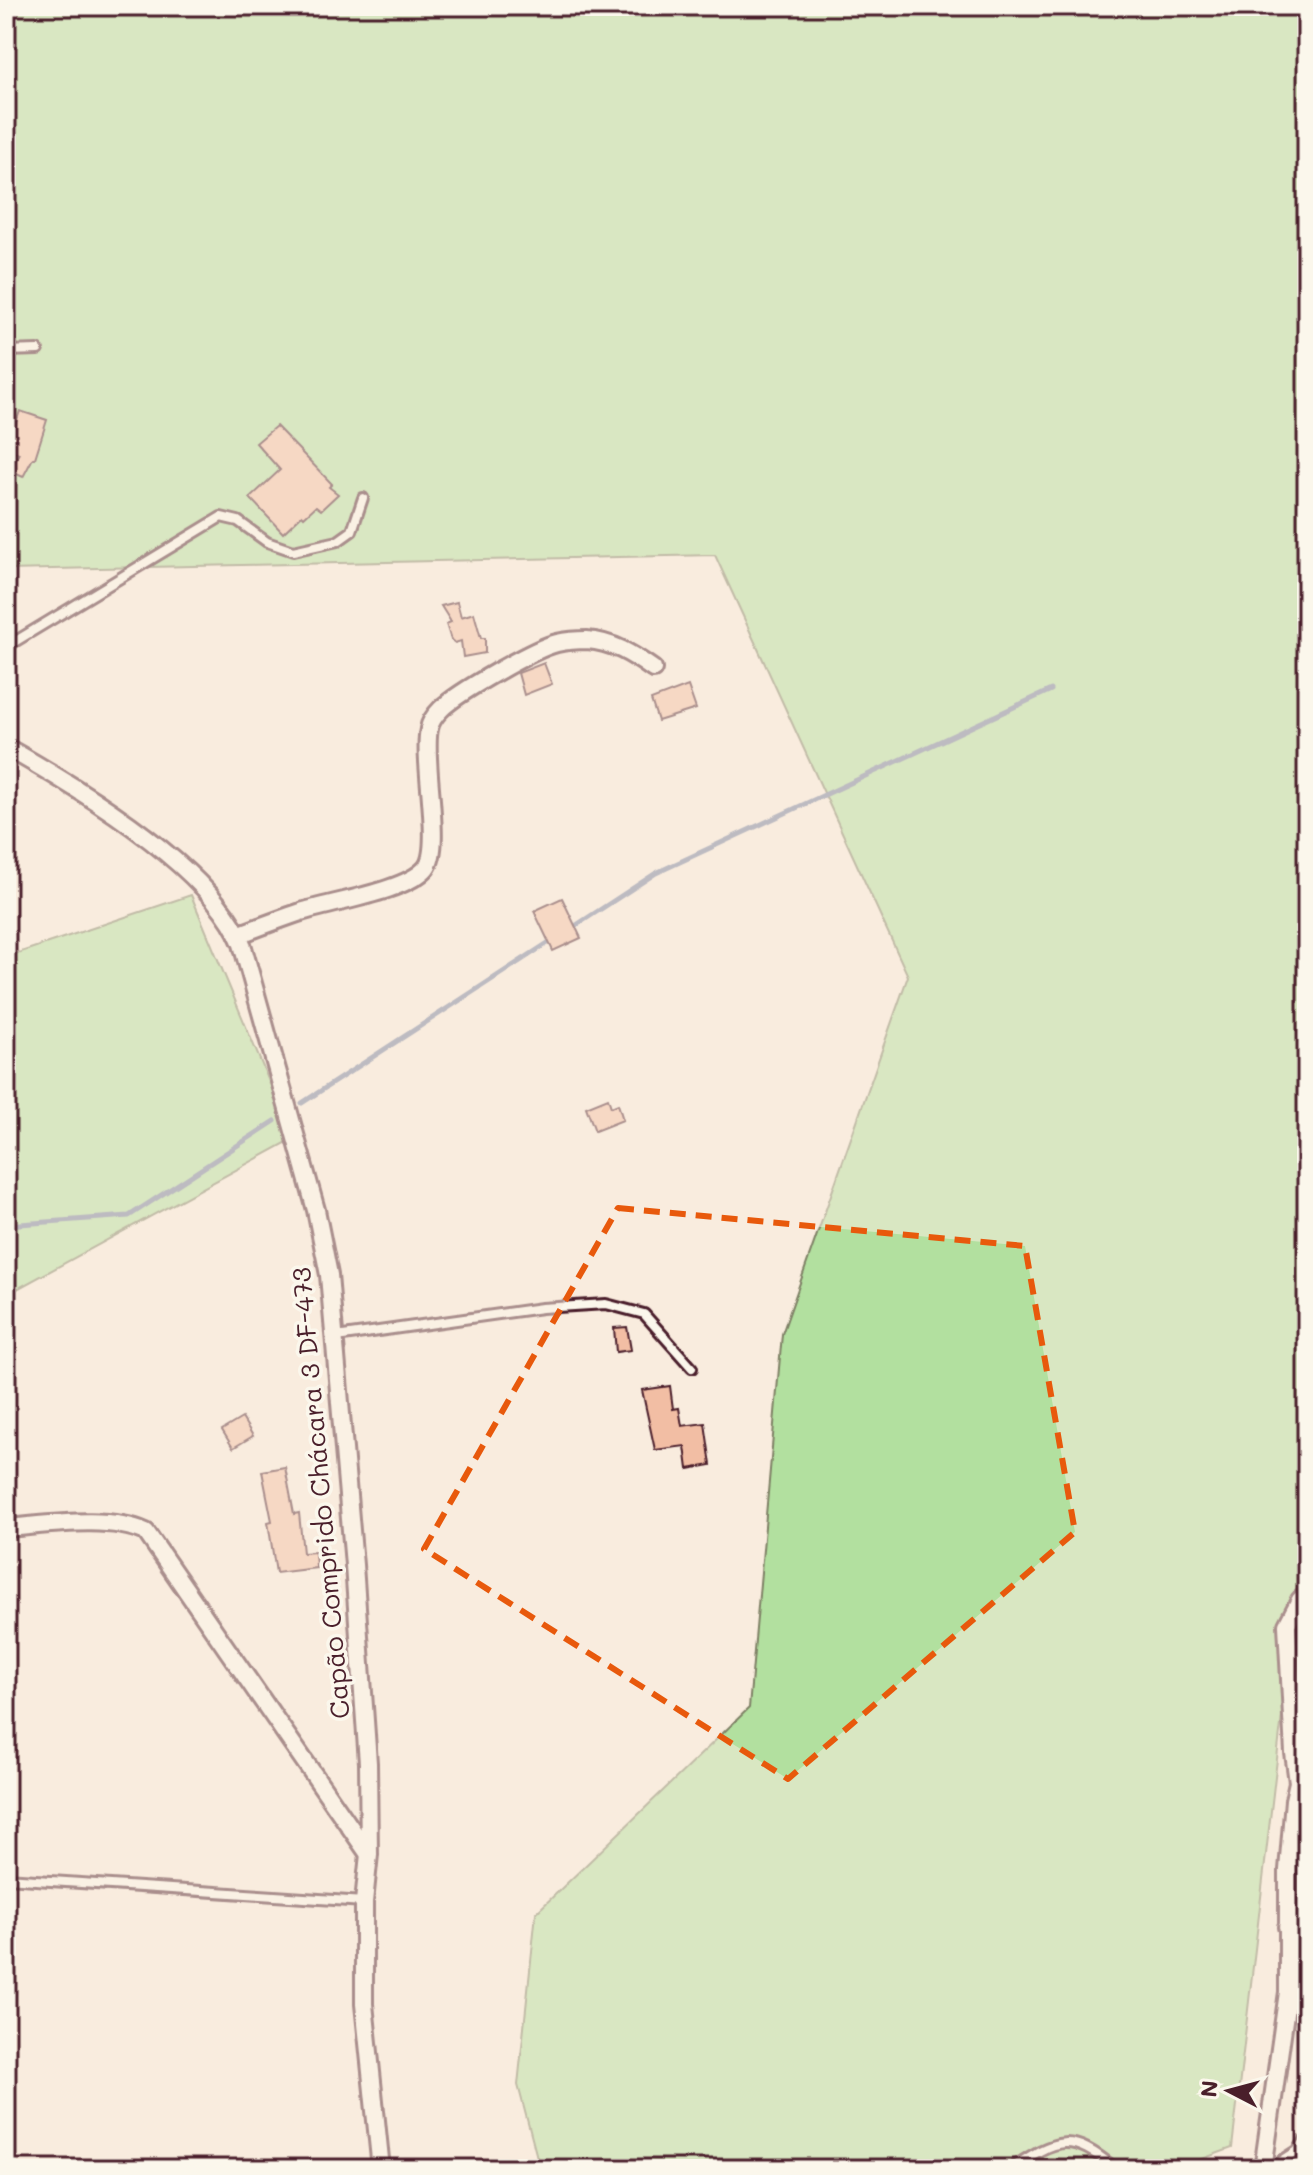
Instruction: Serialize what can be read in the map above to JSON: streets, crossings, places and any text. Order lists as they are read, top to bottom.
{
  "streets": {
    "street": ["Capão Comprido Chácara 3 DF-473"]
  },
  "north": "left"
}
